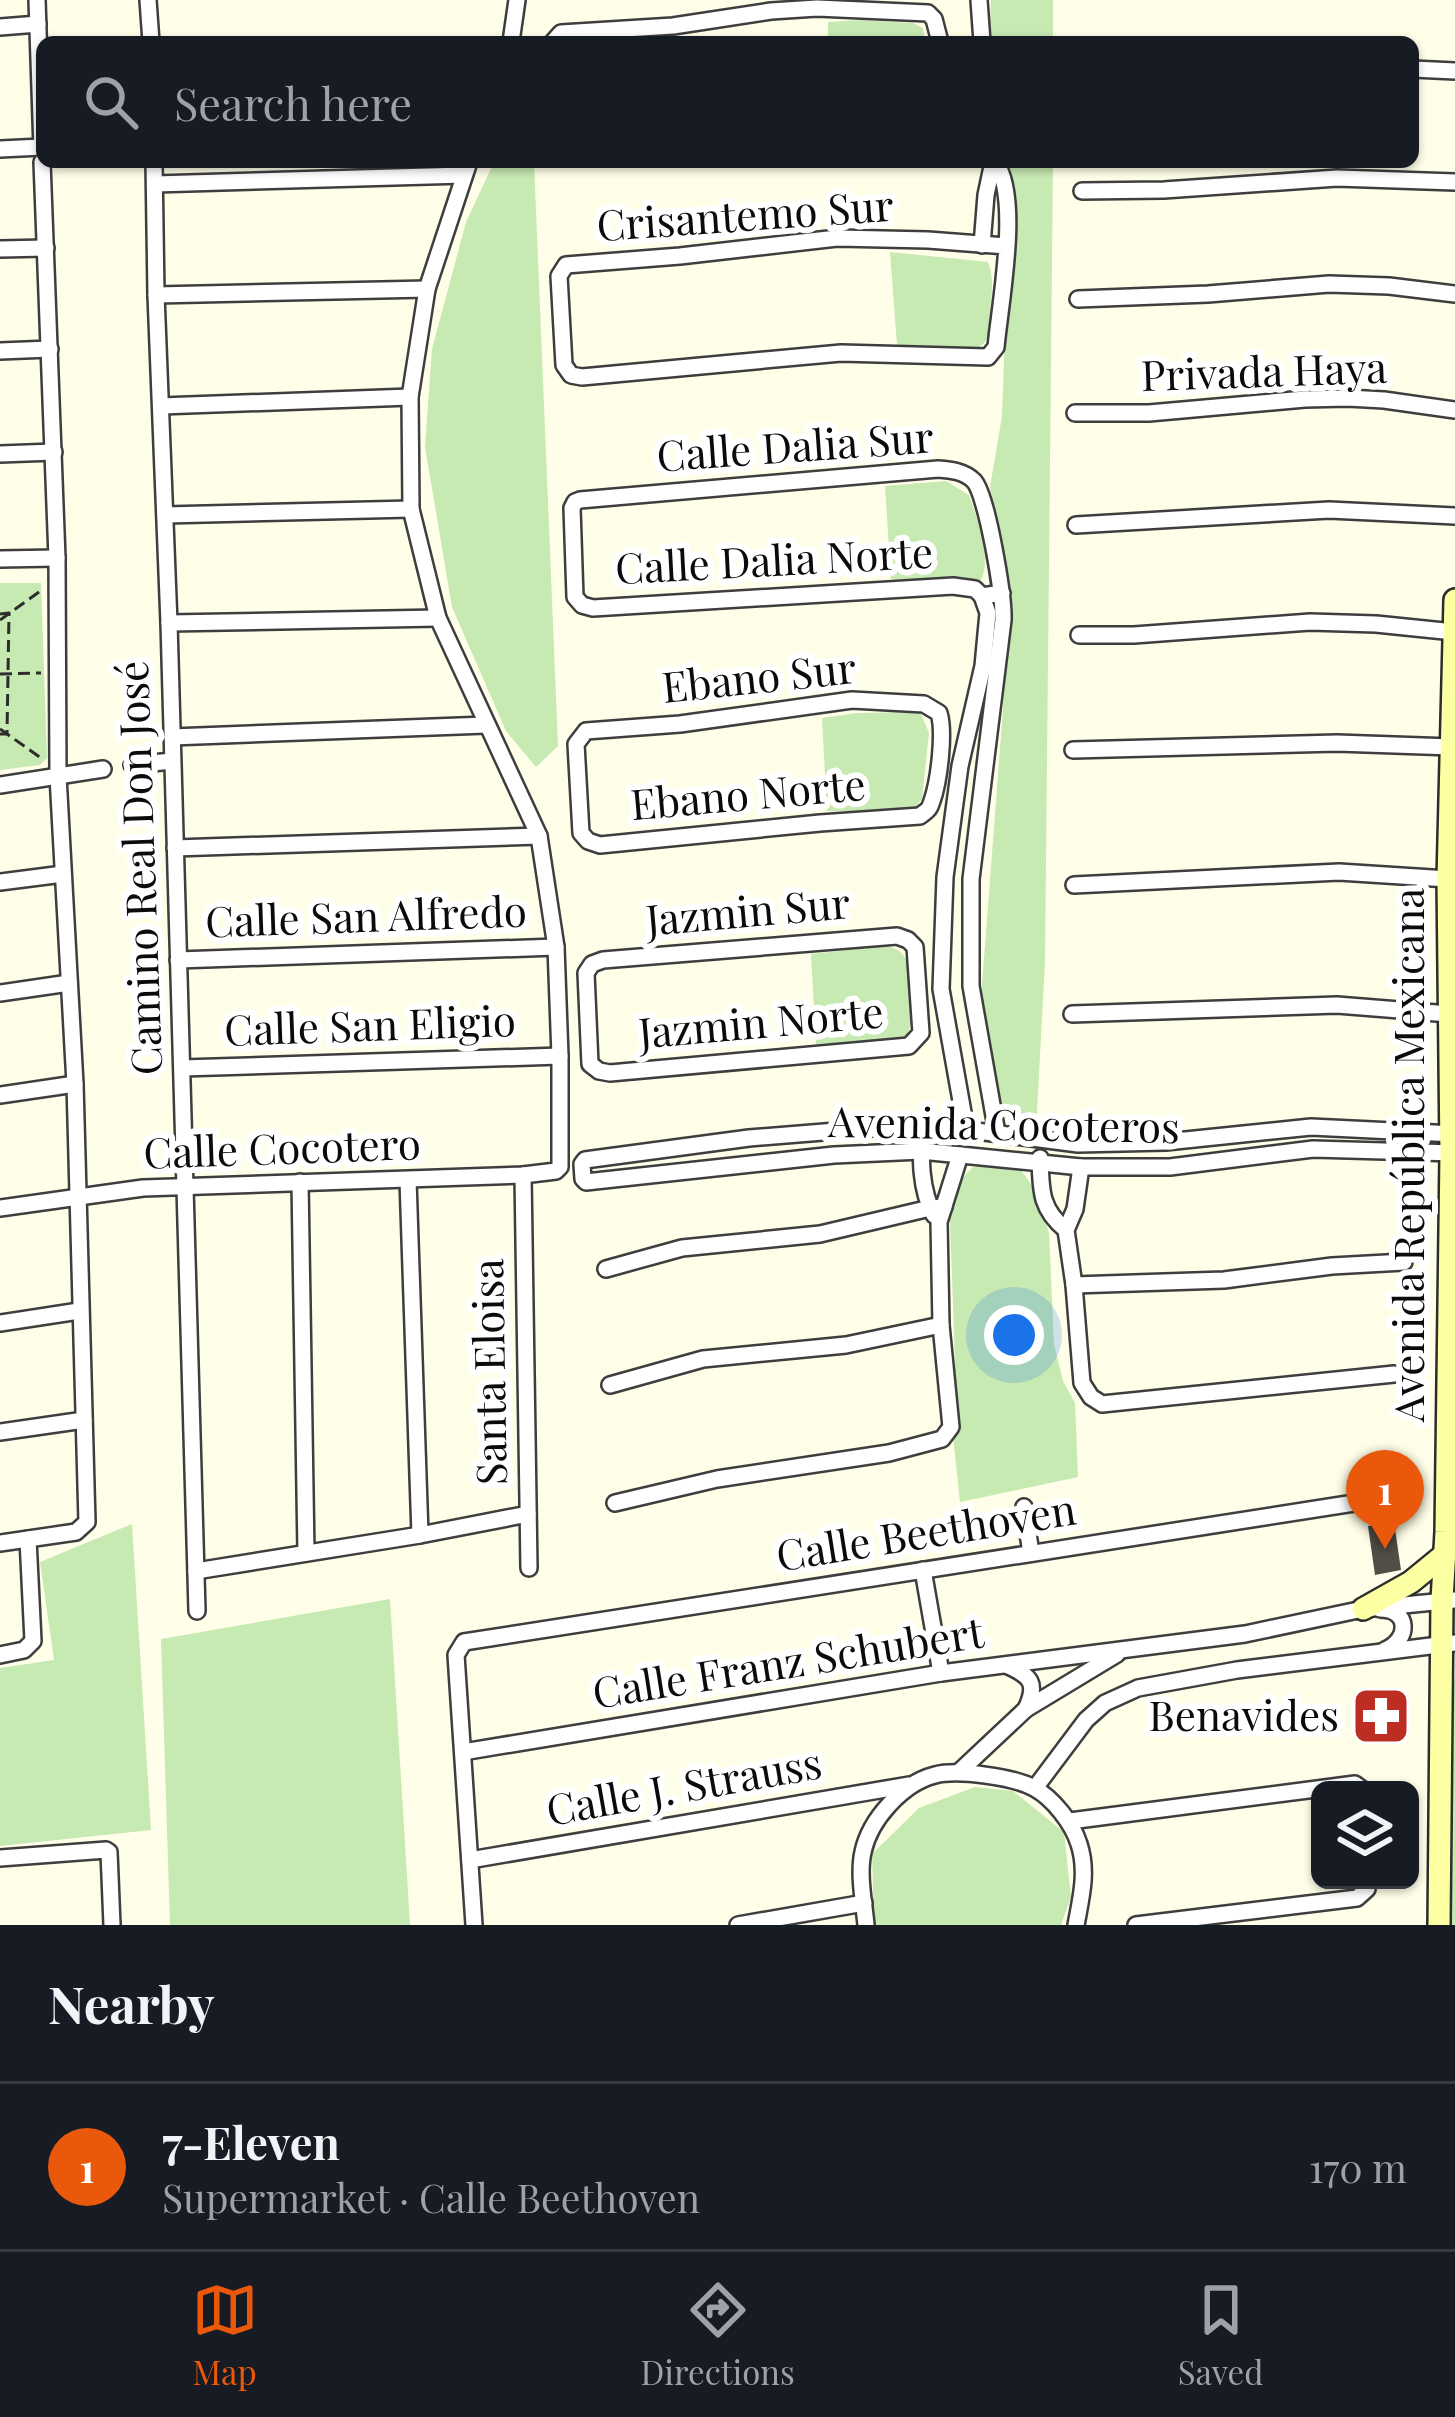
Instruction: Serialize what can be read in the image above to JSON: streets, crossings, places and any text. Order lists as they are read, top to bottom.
{
  "streets": {
    "main road": ["Avenida República Mexicana"],
    "street": [
      "Crisantemo Sur",
      "Privada Haya",
      "Calle Dalia Sur",
      "Calle Dalia Norte",
      "Ebano Sur",
      "Ebano Norte",
      "Camino Real Don José",
      "Jazmin Sur",
      "Calle San Alfredo",
      "Jazmin Norte",
      "Calle San Eligio",
      "Avenida Cocoteros",
      "Calle Cocotero",
      "Santa Eloisa",
      "Calle Beethoven",
      "Calle Franz Schubert",
      "Calle J. Strauss"
    ]
  },
  "crossings": [
    ["Calle Dalia Sur", "Calle Dalia Norte"],
    ["Ebano Sur", "Ebano Norte"],
    ["Camino Real Don José", "Calle San Alfredo"],
    ["Camino Real Don José", "Calle San Eligio"],
    ["Camino Real Don José", "Calle Cocotero"],
    ["Jazmin Sur", "Jazmin Norte"],
    ["Calle San Eligio", "Calle Cocotero"],
    ["Avenida Cocoteros", "Avenida República Mexicana"],
    ["Calle Cocotero", "Santa Eloisa"],
    ["Avenida República Mexicana", "Calle Franz Schubert"],
    ["Calle Beethoven", "Calle Franz Schubert"]
  ],
  "places": {
    "pharmacy": ["Benavides"]
  },
  "page": {
    "search": "Search here",
    "pins": "1",
    "heading": "Nearby",
    "list": [
      {
        "mark": "1",
        "name": "7-Eleven",
        "note": "Supermarket · Calle Beethoven",
        "value": "170 m"
      }
    ],
    "nav": ["Map", "Directions", "Saved"]
  }
}
